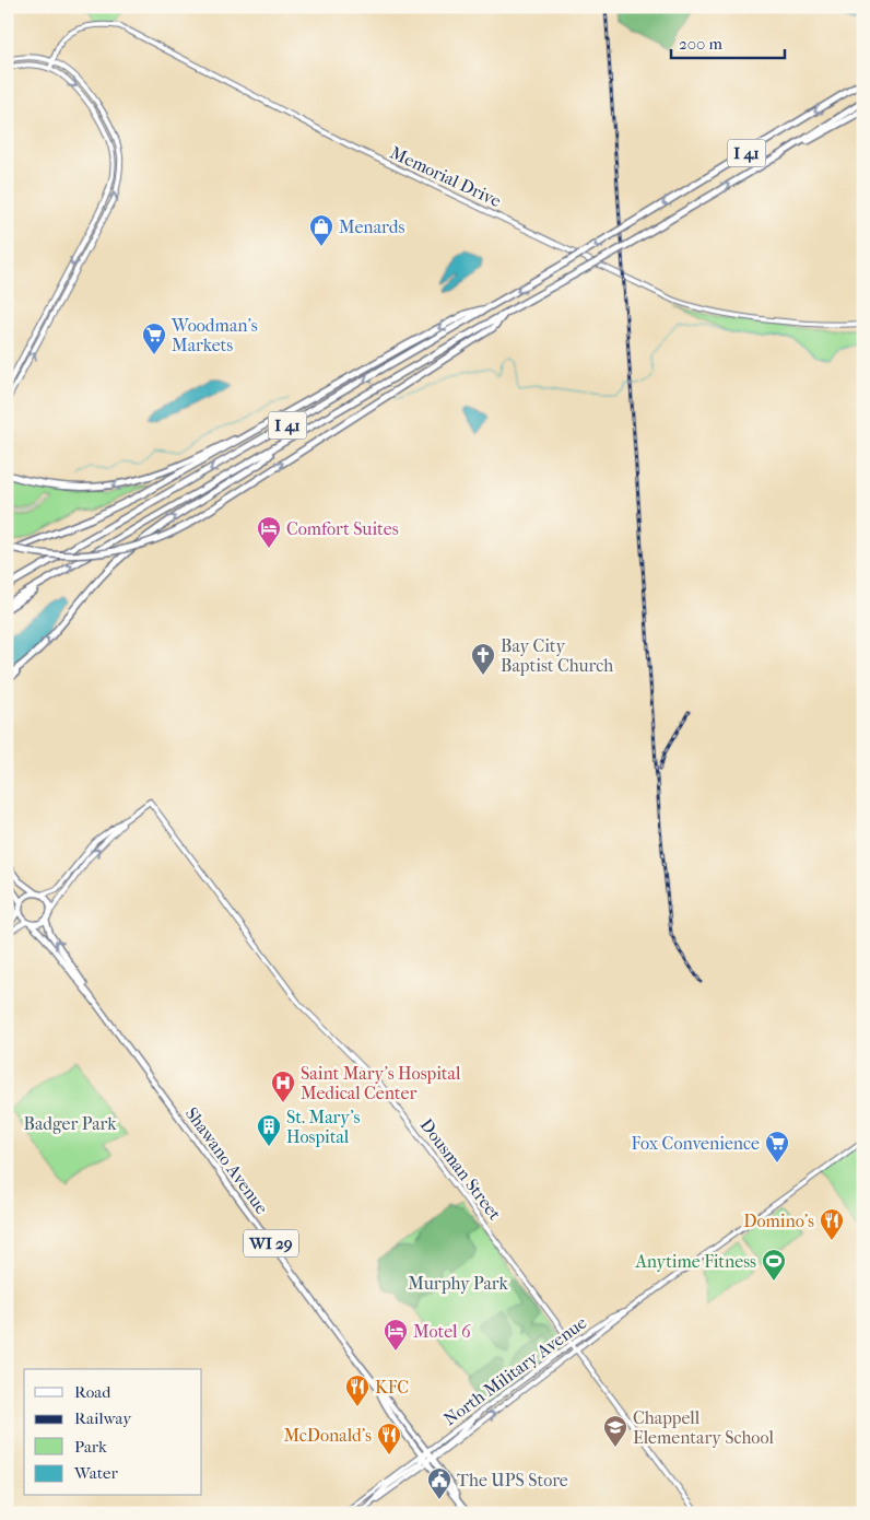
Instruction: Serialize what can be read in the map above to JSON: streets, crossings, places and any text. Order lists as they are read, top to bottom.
{
  "streets": {
    "highway": ["I 41"],
    "main road": ["Shawano Avenue", "WI 29"],
    "street": ["Memorial Drive", "Dousman Street", "North Military Avenue"]
  },
  "crossings": [
    ["Shawano Avenue", "WI 29"],
    ["Shawano Avenue", "North Military Avenue"],
    ["Dousman Street", "North Military Avenue"]
  ],
  "parks": ["Badger Park", "Murphy Park"],
  "places": {
    "shop": ["Menards"],
    "supermarket": ["Woodman's Markets", "Fox Convenience"],
    "hotel": ["Comfort Suites", "Motel 6"],
    "church": ["Bay City Baptist Church"],
    "hospital": ["Saint Mary's Hospital Medical Center"],
    "building": ["St. Mary's Hospital"],
    "restaurant": ["Domino's", "KFC", "McDonald's"],
    "sports": ["Anytime Fitness"],
    "school or university": ["Chappell Elementary School"],
    "public building": ["The UPS Store"]
  },
  "legend": [
    "Road",
    "Railway",
    "Park",
    "Water"
  ],
  "scale_bar": "200 m"
}
